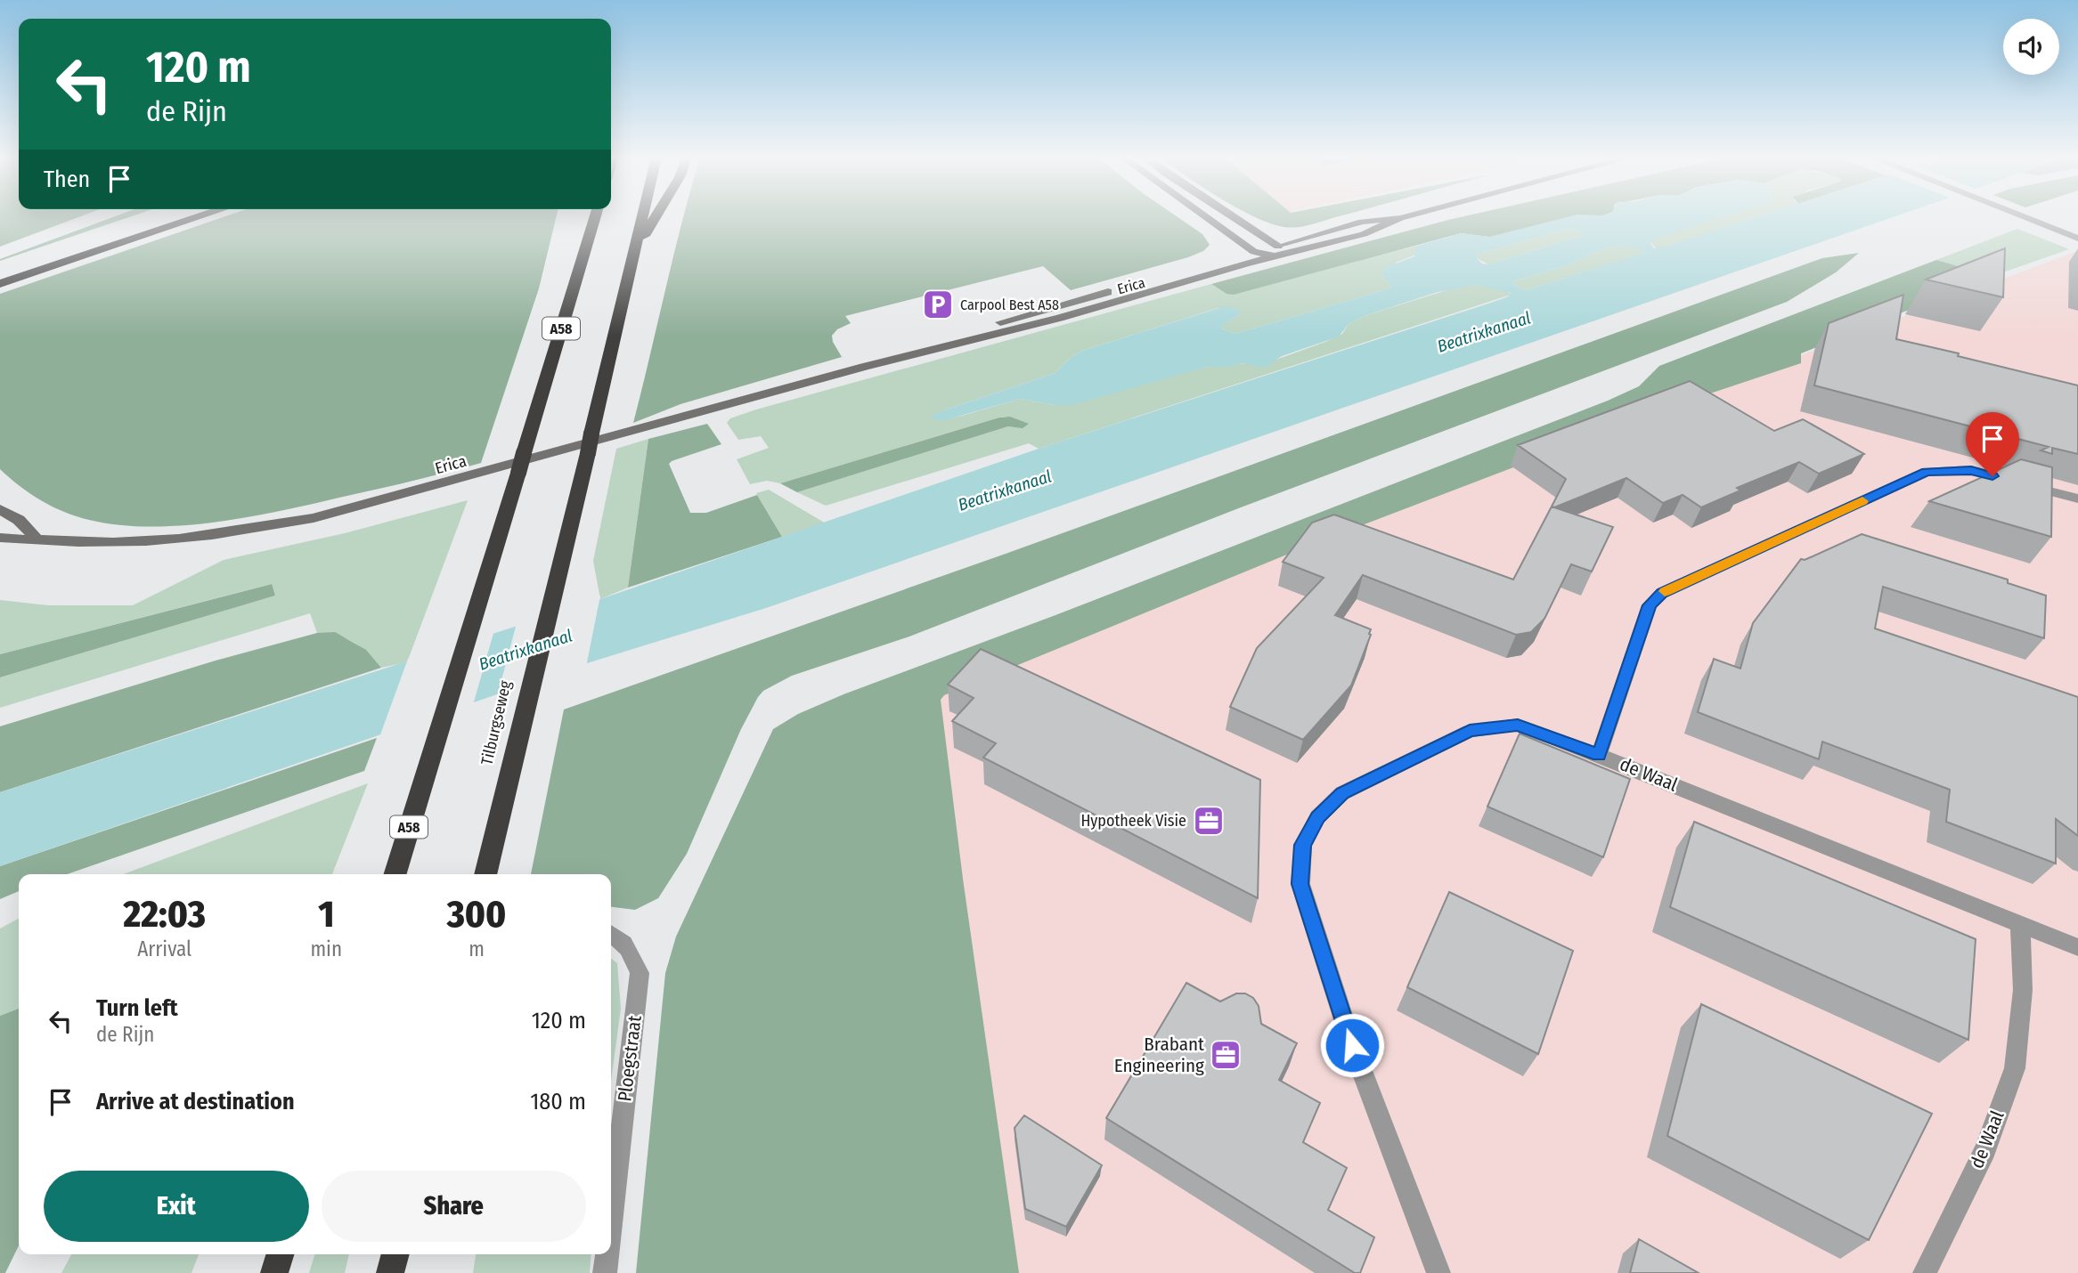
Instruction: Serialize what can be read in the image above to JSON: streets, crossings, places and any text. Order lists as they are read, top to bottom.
{
  "streets": {
    "highway": ["A58", "Tilburgseweg"],
    "main road": ["Erica"],
    "street": ["de Waal", "Ploegstraat"]
  },
  "water": ["Beatrixkanaal"],
  "places": {
    "parking": ["Carpool Best A58"],
    "office": ["Hypotheek Visie", "Brabant Engineering"]
  },
  "page": {
    "turn": ["120 m", "de Rijn"],
    "then": "Then",
    "eta": [
      "22:03",
      "Arrival",
      "1",
      "min",
      "300",
      "m"
    ],
    "list": [
      {
        "name": "Turn left",
        "note": "de Rijn",
        "value": "120 m"
      },
      {
        "name": "Arrive at destination",
        "value": "180 m"
      }
    ],
    "buttons": ["Exit", "Share"]
  }
}
